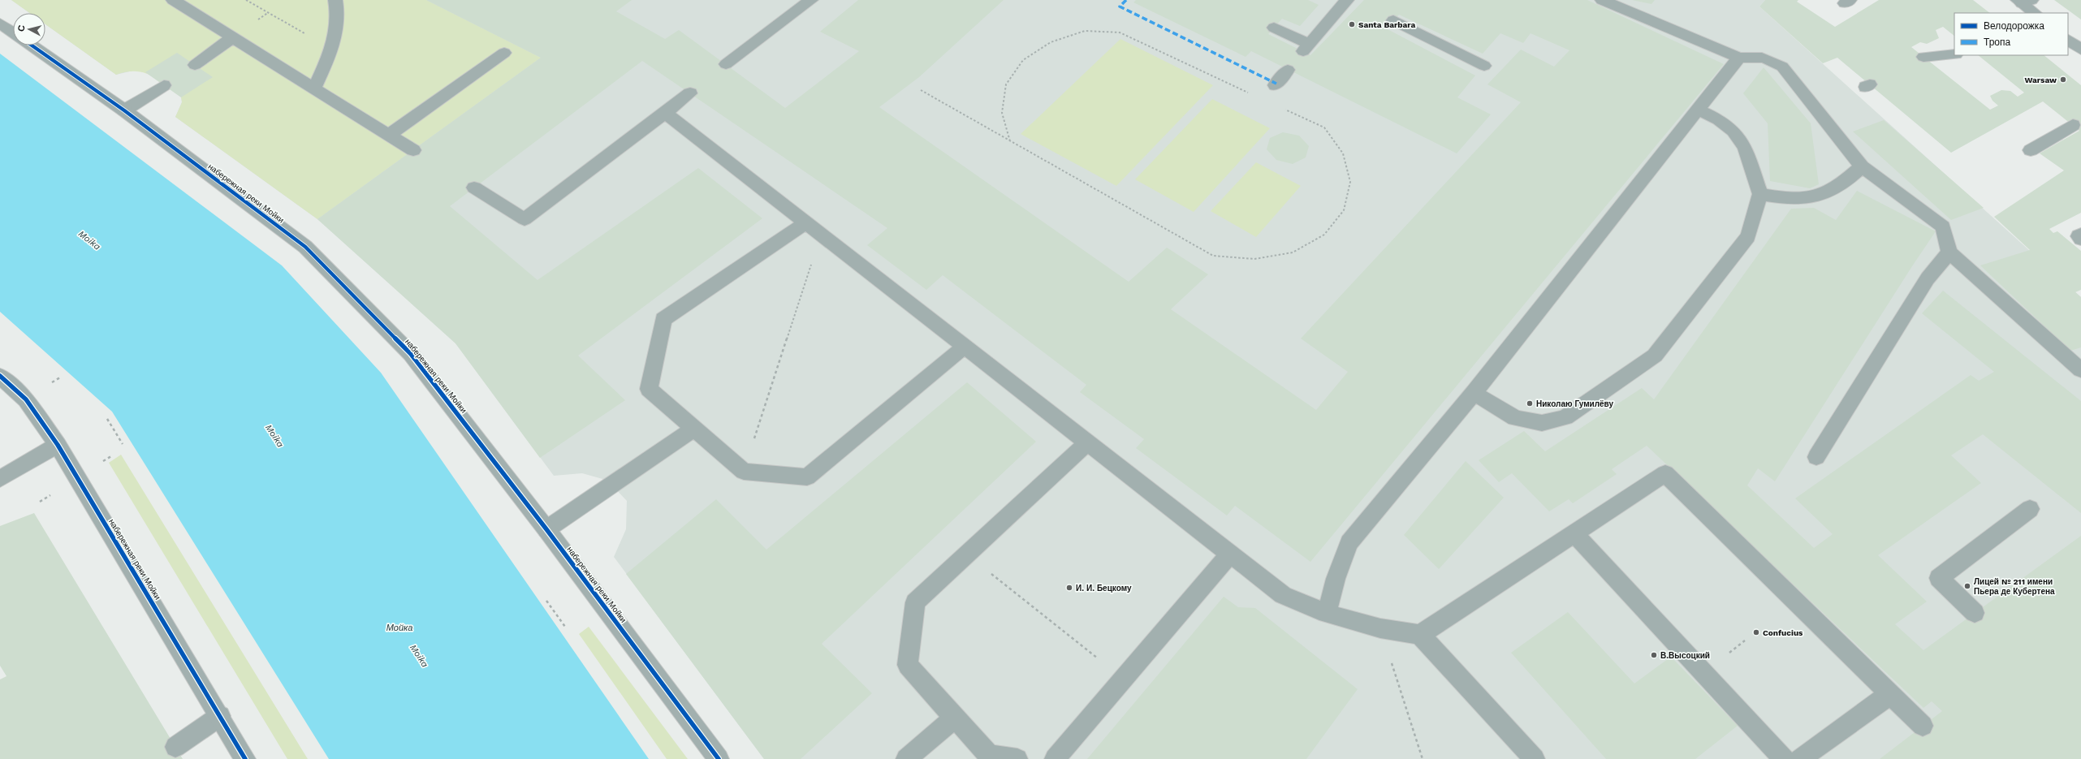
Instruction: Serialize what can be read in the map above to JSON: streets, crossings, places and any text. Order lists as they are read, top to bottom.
{
  "streets": {
    "street": ["набережная реки Мойки"]
  },
  "water": ["Moika", "Мойка"],
  "places": [
    "Santa Barbara",
    "Warsaw",
    "Николаю Гумилёву",
    "Лицей № 211 имени Пьера де Кубертена",
    "И. И. Бецкому",
    "Confucius",
    "В.Высоцкий"
  ],
  "legend": ["Велодорожка", "Тропа"],
  "north": "left"
}
